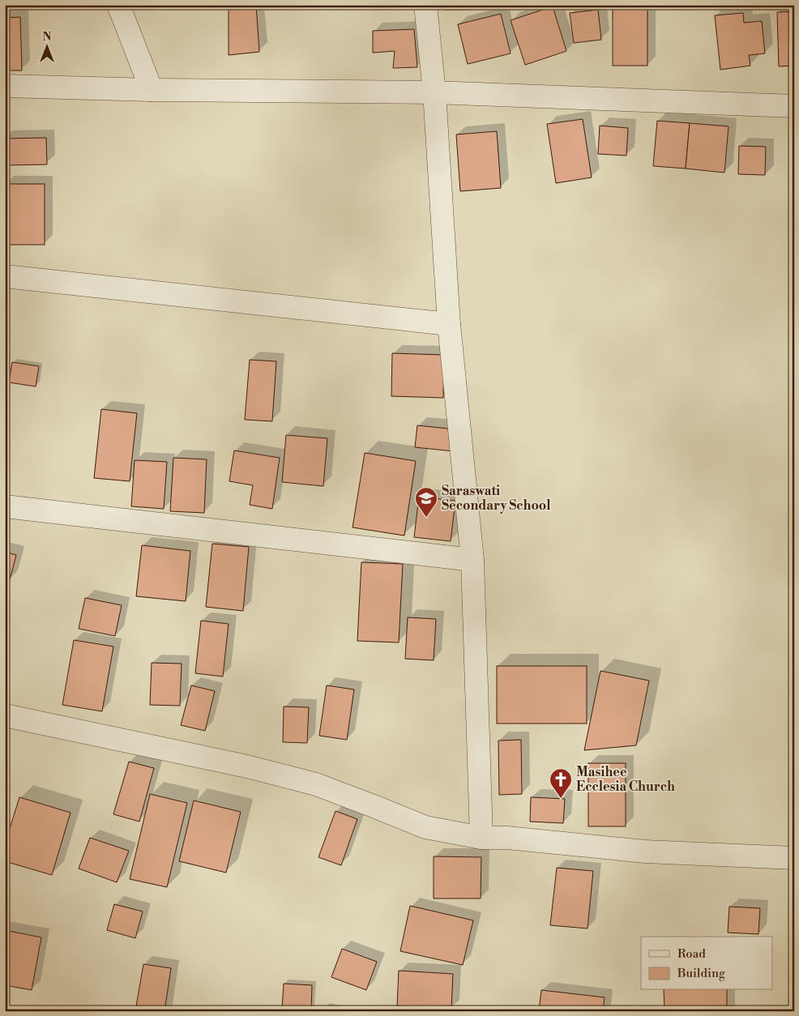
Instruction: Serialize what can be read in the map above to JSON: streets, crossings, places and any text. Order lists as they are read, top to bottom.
{
  "places": {
    "school or university": ["Saraswati Secondary School"],
    "church": ["Masihee Ecclesia Church"]
  },
  "legend": ["Road", "Building"],
  "north": "top"
}
